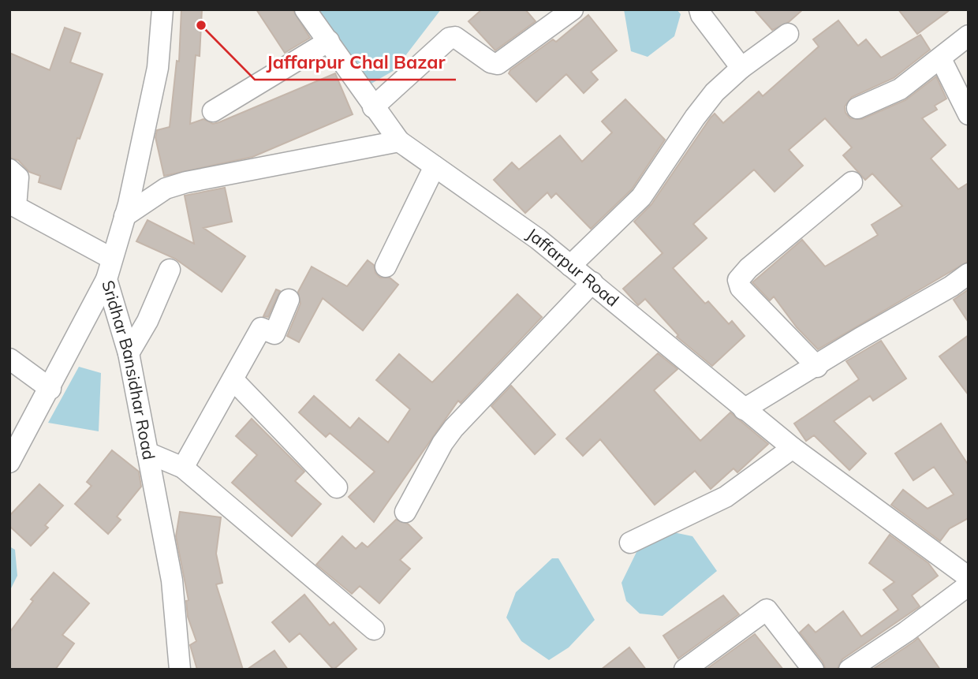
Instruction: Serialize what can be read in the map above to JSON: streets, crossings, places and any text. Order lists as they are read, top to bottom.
{
  "streets": {
    "street": ["Jaffarpur Road", "Sridhar Bansidhar Road"]
  },
  "places": ["Jaffarpur Chal Bazar"]
}
